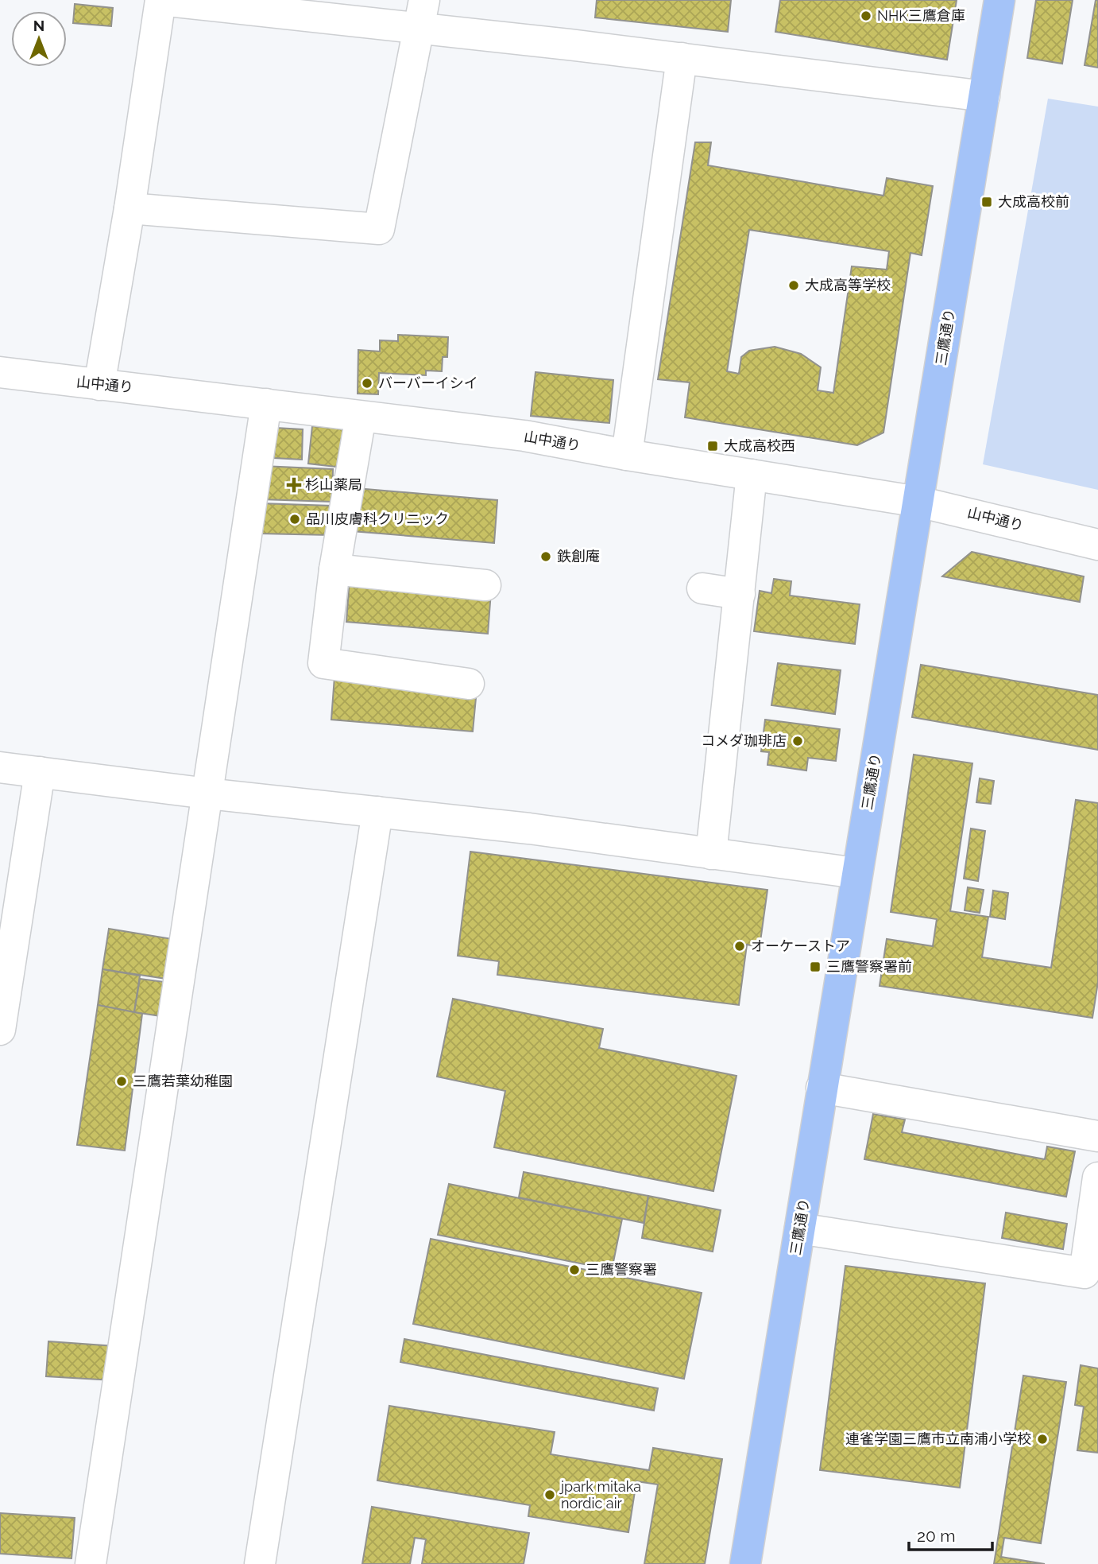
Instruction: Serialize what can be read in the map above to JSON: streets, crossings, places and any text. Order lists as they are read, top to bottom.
{
  "streets": {
    "main road": ["三鷹通り"],
    "street": ["山中通り"]
  },
  "crossings": [
    ["三鷹通り", "山中通り"]
  ],
  "places": {
    "other": [
      "NHK三鷹倉庫",
      "大成高等学校",
      "バーバーイシイ",
      "品川皮膚科クリニック",
      "鉄創庵",
      "コメダ珈琲店",
      "オーケーストア",
      "三鷹若葉幼稚園",
      "三鷹警察署",
      "連雀学園三鷹市立南浦小学校",
      "jpark mitaka nordic air"
    ],
    "transit": ["大成高校前", "大成高校西", "三鷹警察署前"],
    "health": ["杉山薬局"]
  },
  "scale_bar": "20 m",
  "north": "top"
}
